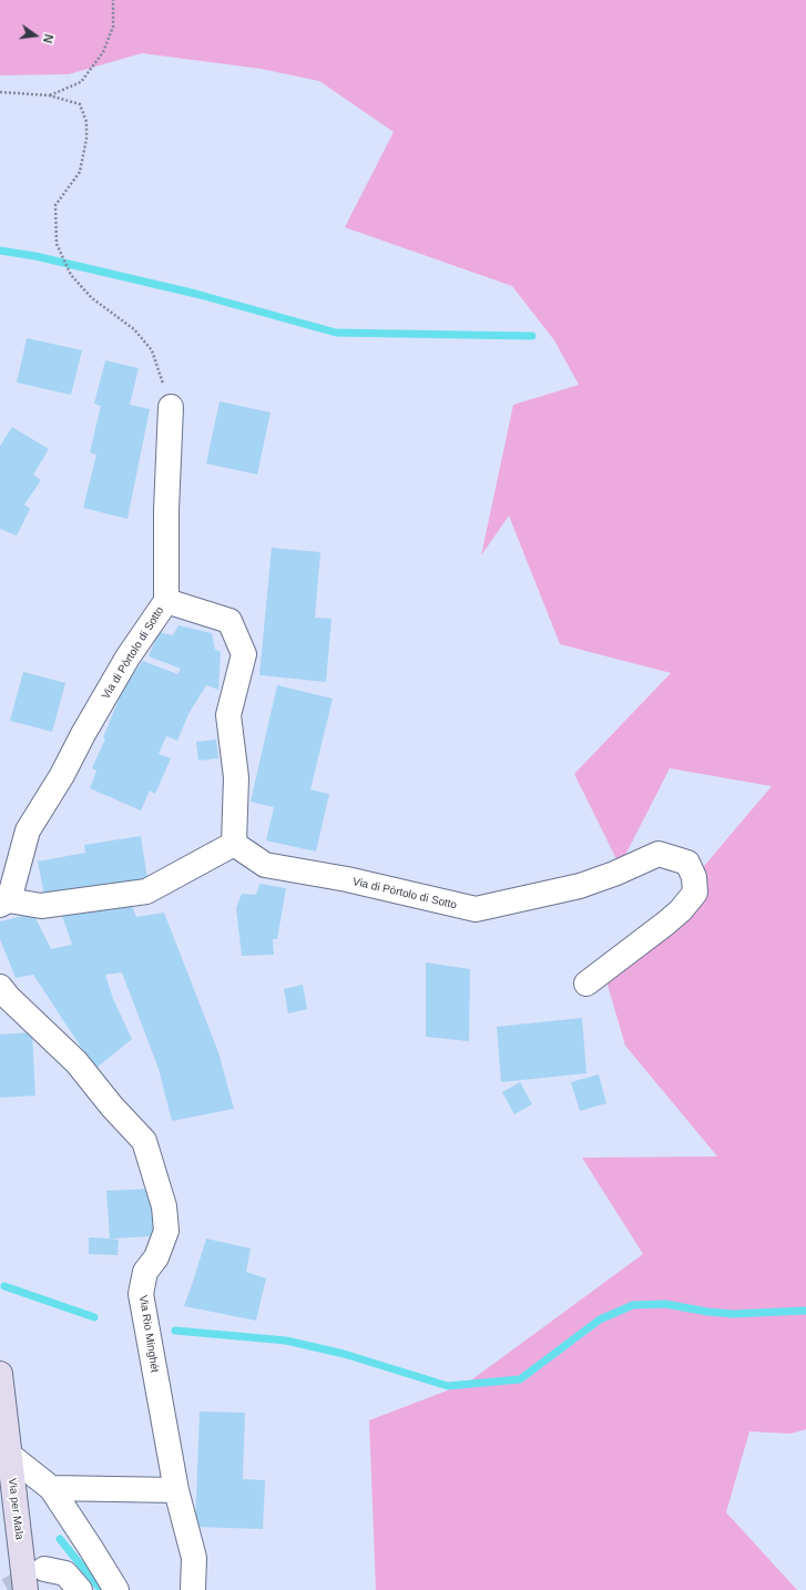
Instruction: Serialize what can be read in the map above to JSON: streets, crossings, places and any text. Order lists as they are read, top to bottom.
{
  "streets": {
    "main road": ["Via per Mala"],
    "street": ["Via di Pòrtolo di Sotto", "Via Rio Minghét"]
  },
  "north": "right"
}
